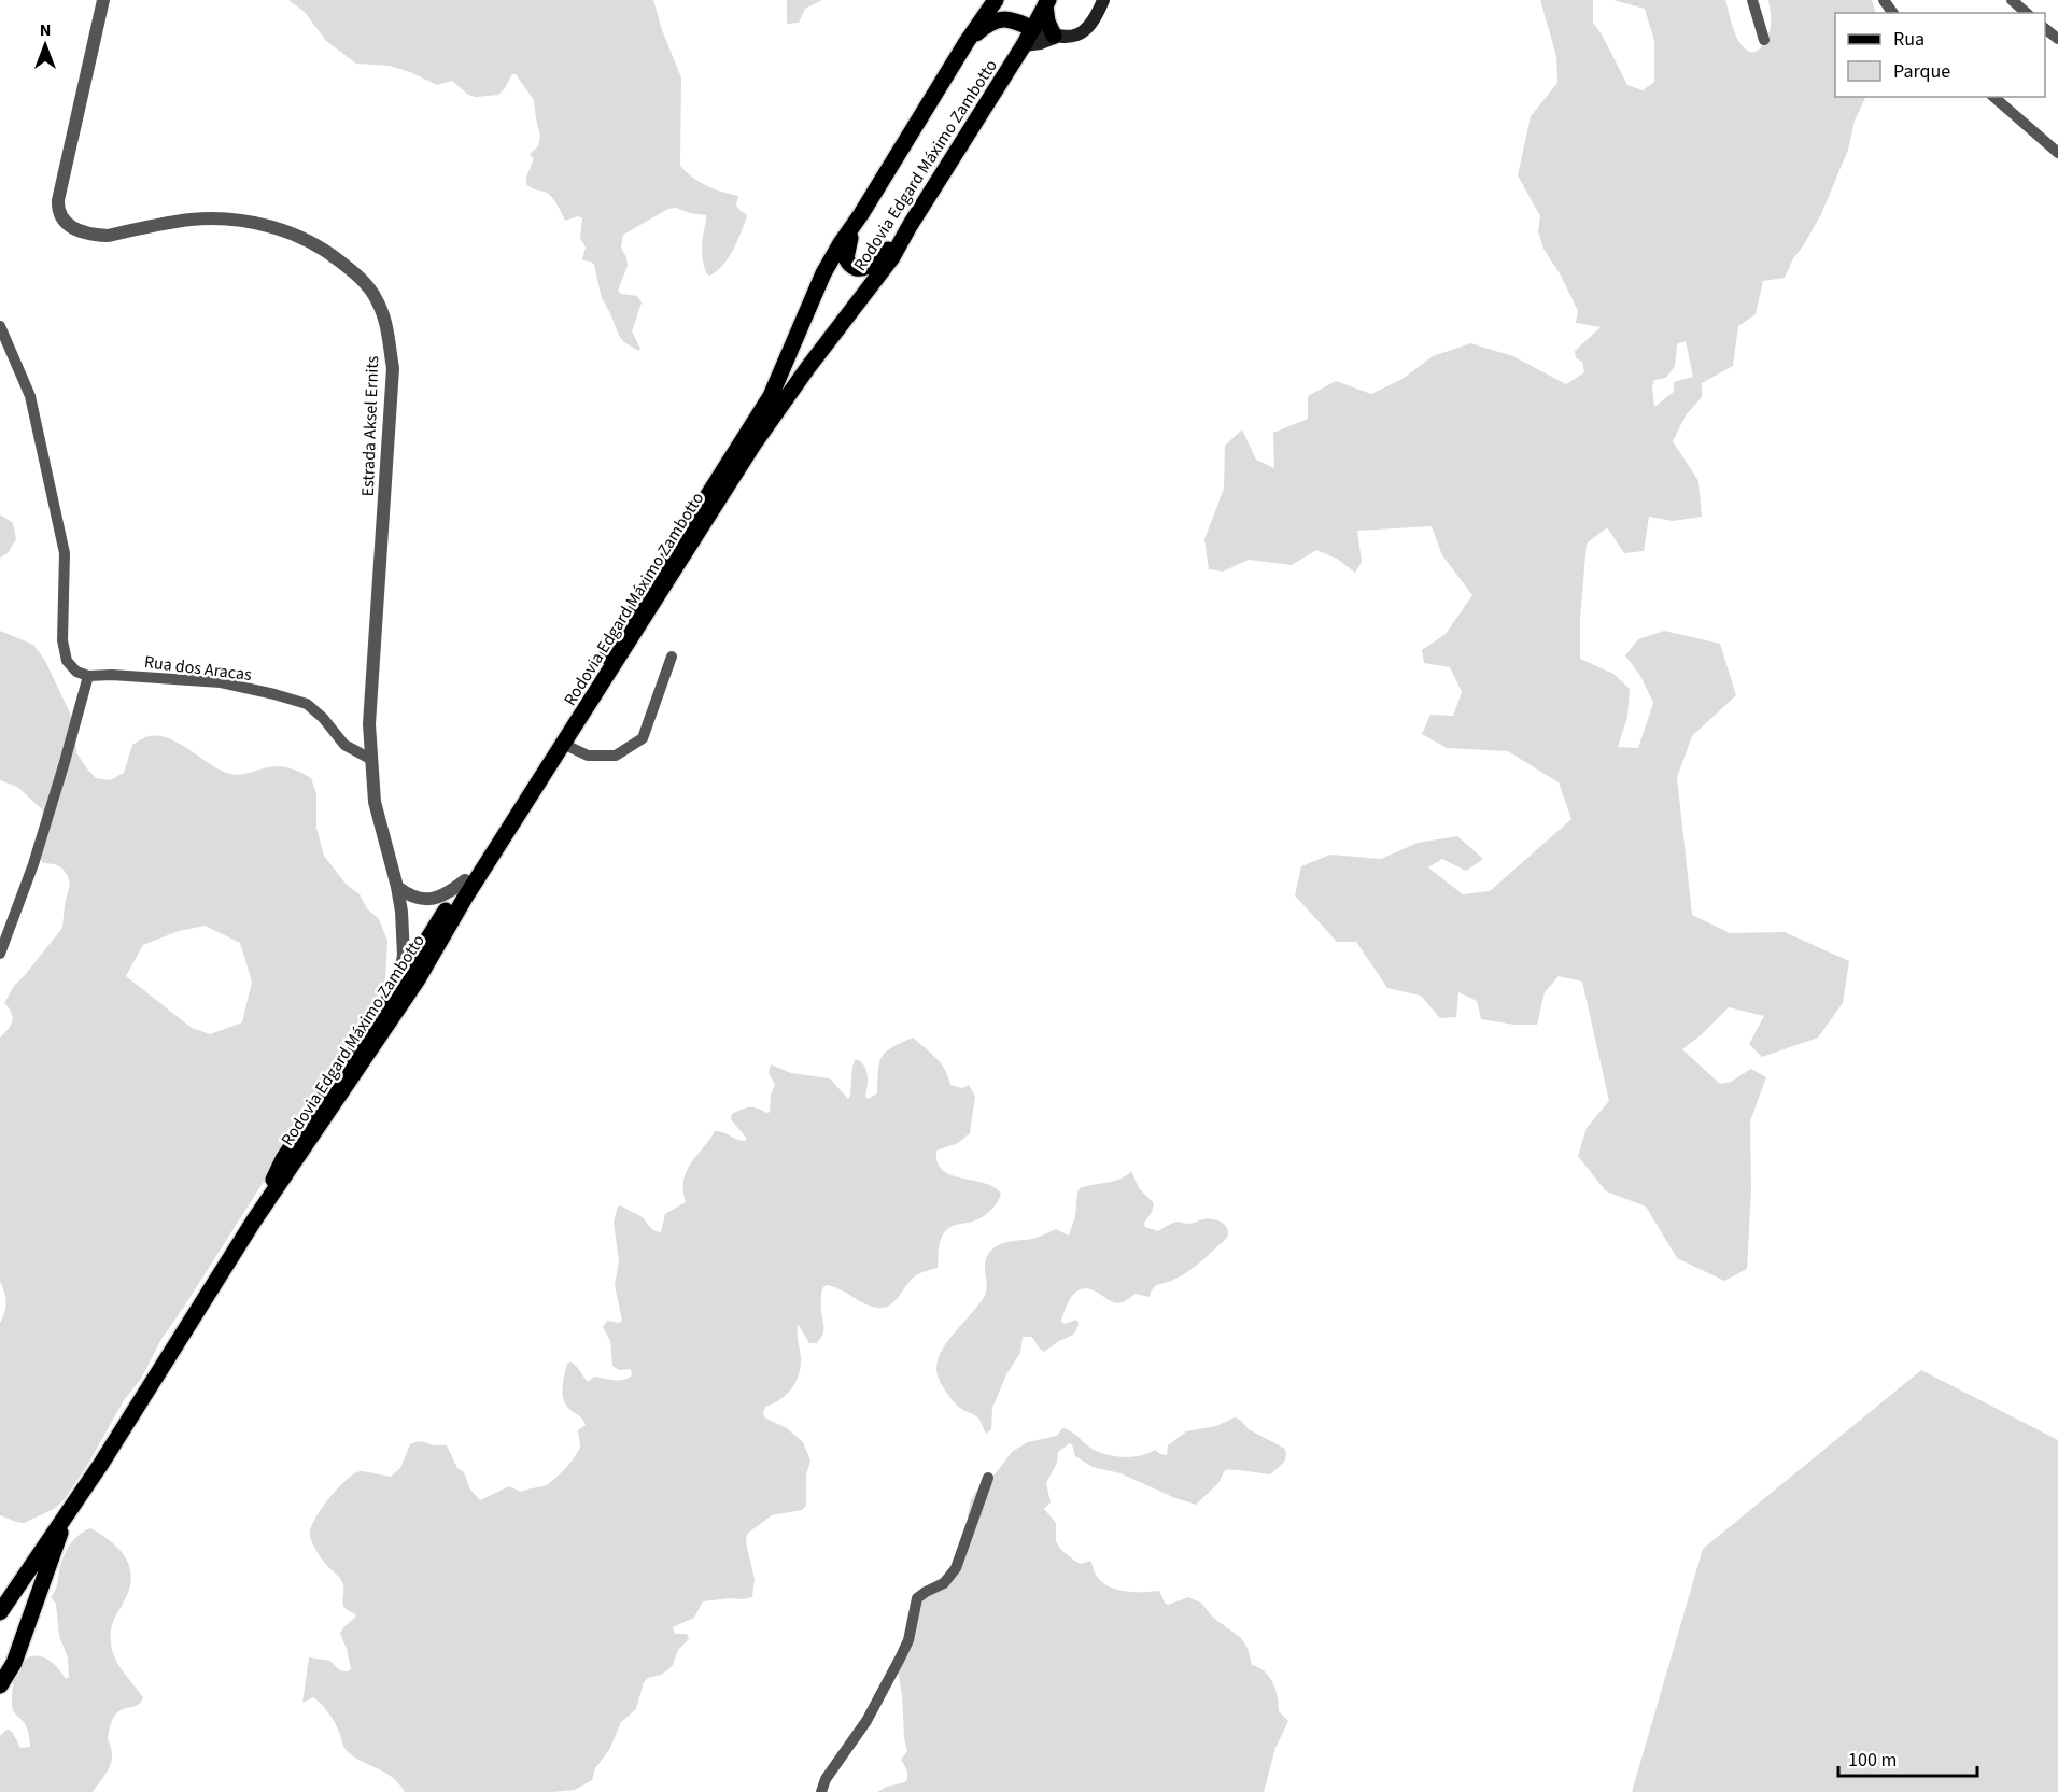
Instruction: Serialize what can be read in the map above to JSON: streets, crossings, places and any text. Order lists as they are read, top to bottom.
{
  "streets": {
    "main road": ["Rodovia Edgard Máximo Zambotto"],
    "street": ["Estrada Aksel Ernits", "Rua dos Aracas"]
  },
  "crossings": [
    ["Rodovia Edgard Máximo Zambotto", "Estrada Aksel Ernits"],
    ["Estrada Aksel Ernits", "Rua dos Aracas"]
  ],
  "legend": ["Rua", "Parque"],
  "scale_bar": "100 m",
  "north": "top"
}
